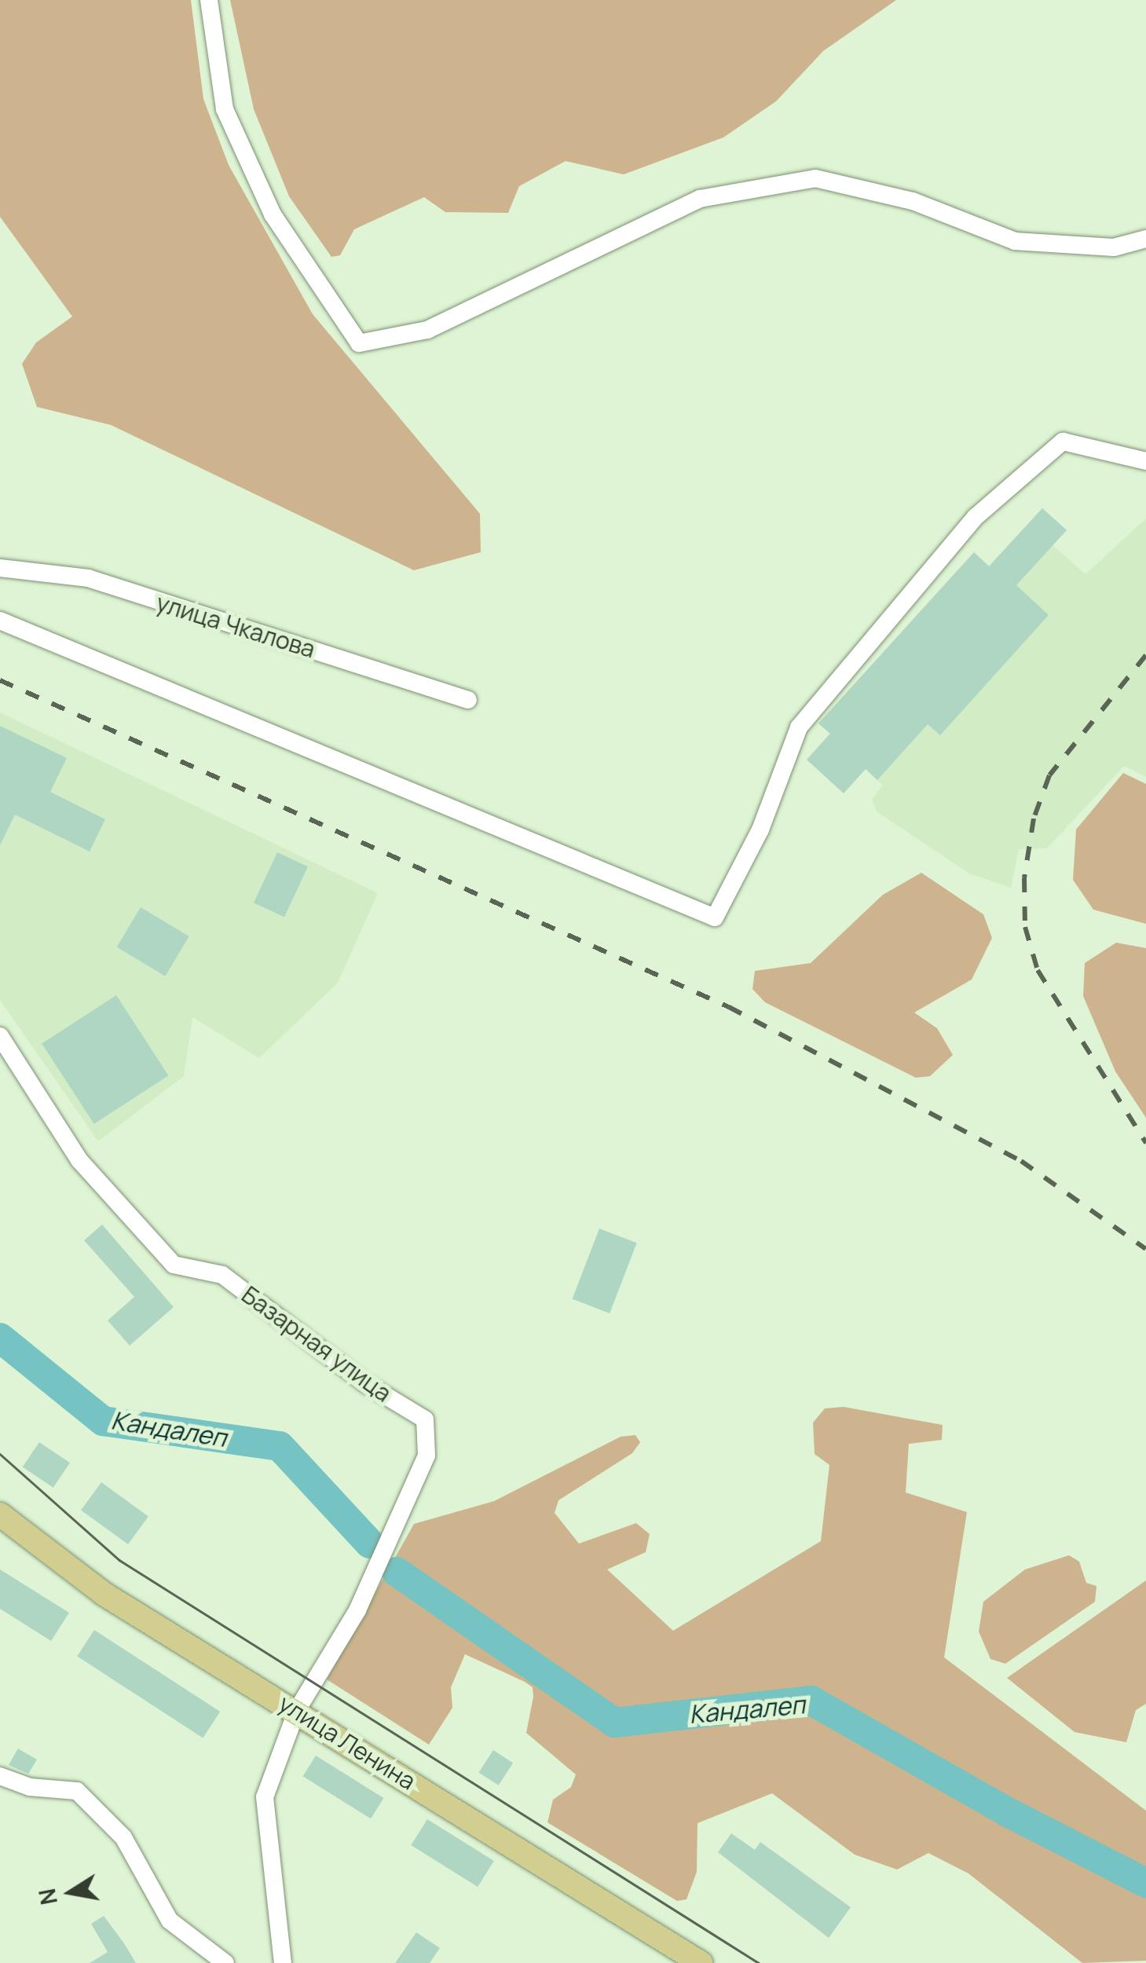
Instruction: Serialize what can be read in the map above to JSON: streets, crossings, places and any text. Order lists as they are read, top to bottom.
{
  "streets": {
    "main road": ["улица Ленина"],
    "street": ["улица Чкалова", "Базарная улица"]
  },
  "crossings": [
    ["Базарная улица", "улица Ленина"]
  ],
  "water": ["Кандалеп"],
  "north": "left"
}
